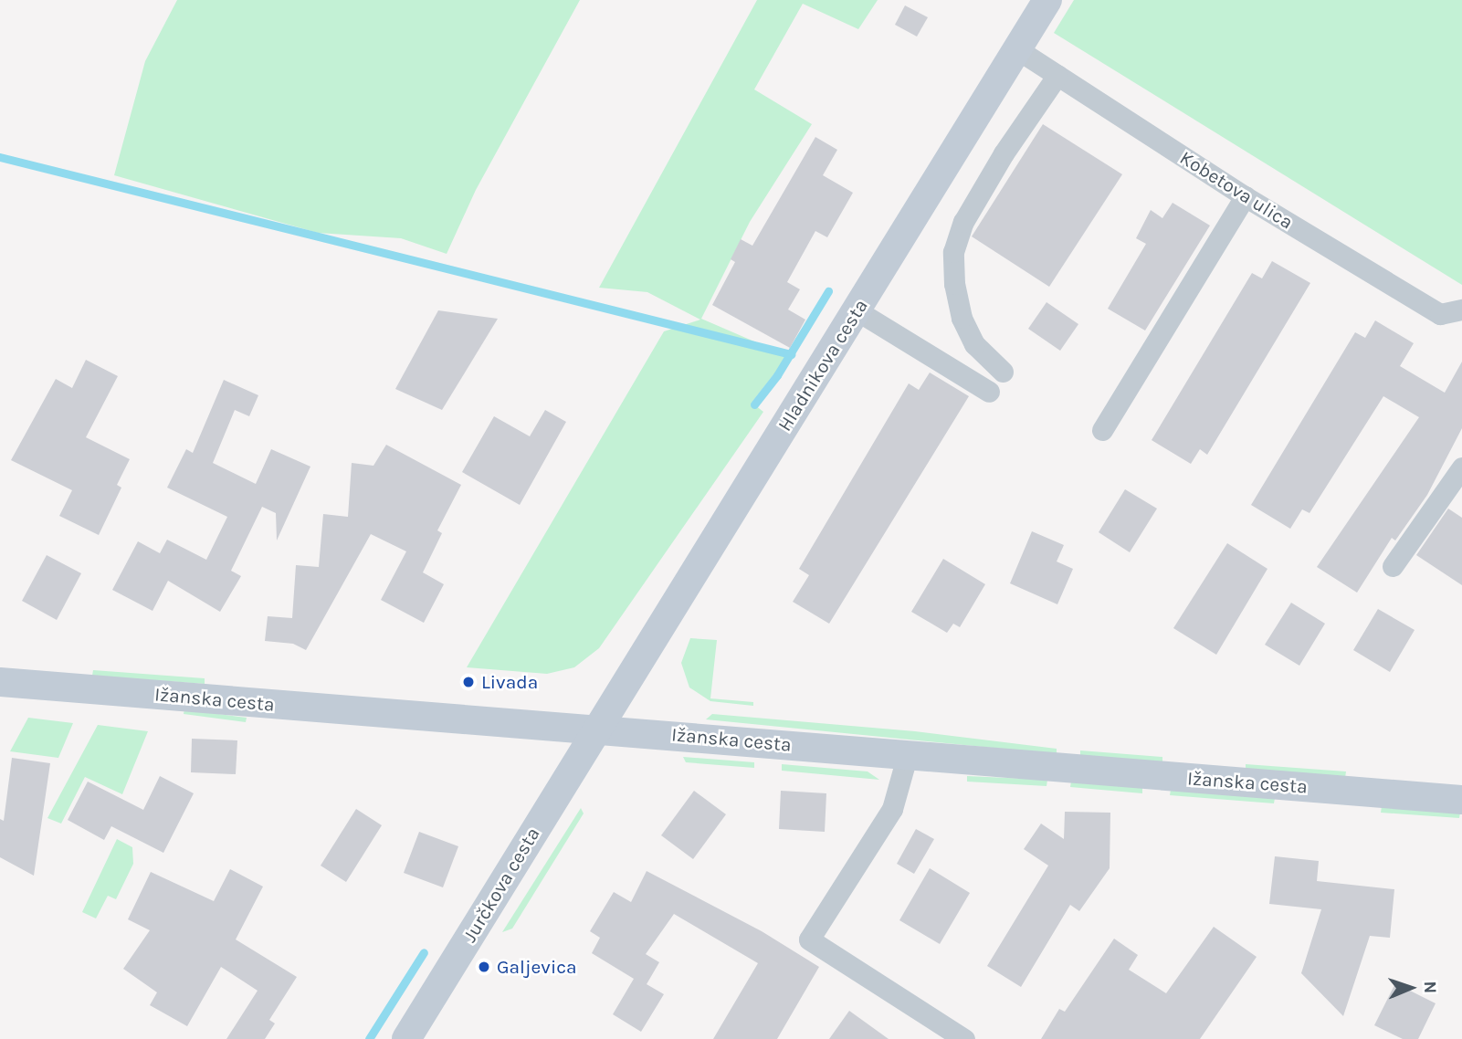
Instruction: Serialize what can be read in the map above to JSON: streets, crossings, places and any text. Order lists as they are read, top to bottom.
{
  "streets": {
    "main road": ["Hladnikova cesta", "Ižanska cesta", "Jurčkova cesta"],
    "street": ["Kobetova ulica"]
  },
  "crossings": [
    ["Kobetova ulica", "Hladnikova cesta"],
    ["Hladnikova cesta", "Ižanska cesta"],
    ["Hladnikova cesta", "Jurčkova cesta"],
    ["Ižanska cesta", "Jurčkova cesta"]
  ],
  "places": ["Livada", "Galjevica"],
  "north": "right"
}
